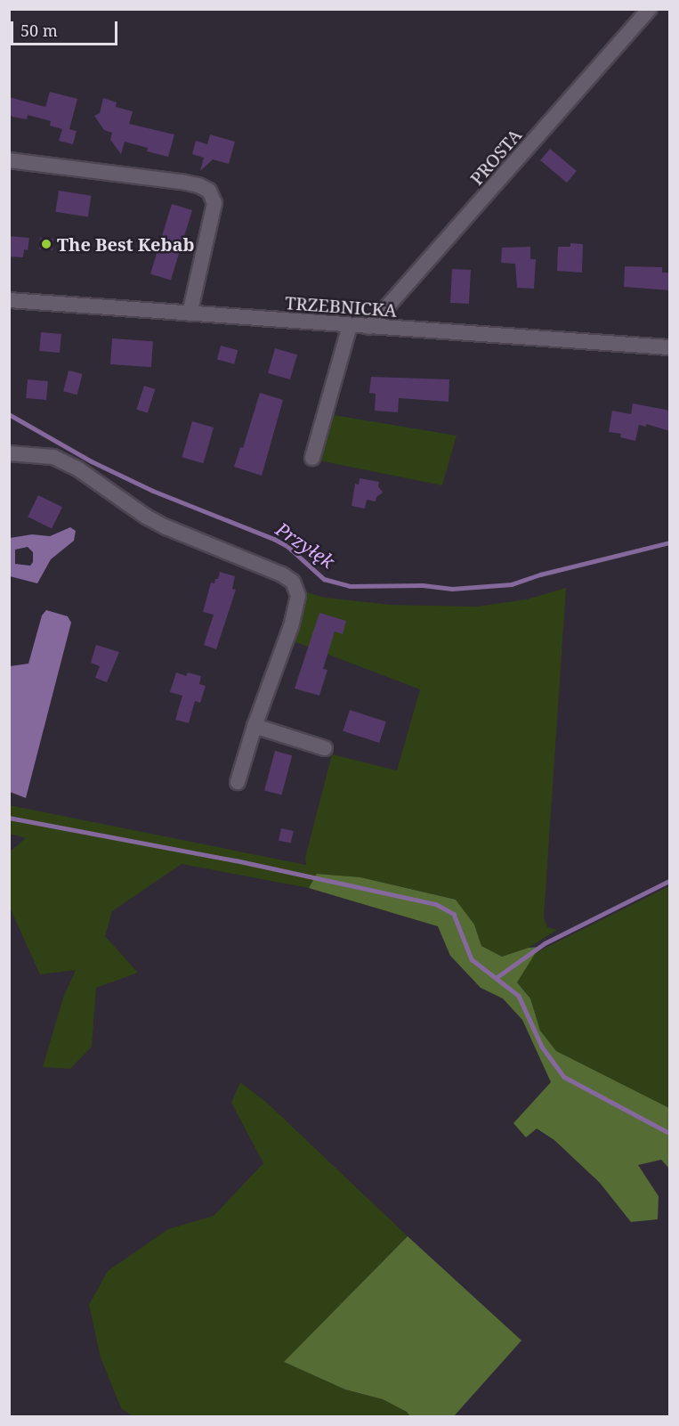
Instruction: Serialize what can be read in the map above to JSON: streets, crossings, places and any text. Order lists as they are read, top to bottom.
{
  "streets": {
    "street": ["PROSTA", "TRZEBNICKA"]
  },
  "crossings": [
    ["PROSTA", "TRZEBNICKA"]
  ],
  "water": ["Przyłęk"],
  "places": ["The Best Kebab"],
  "scale_bar": "50 m"
}
